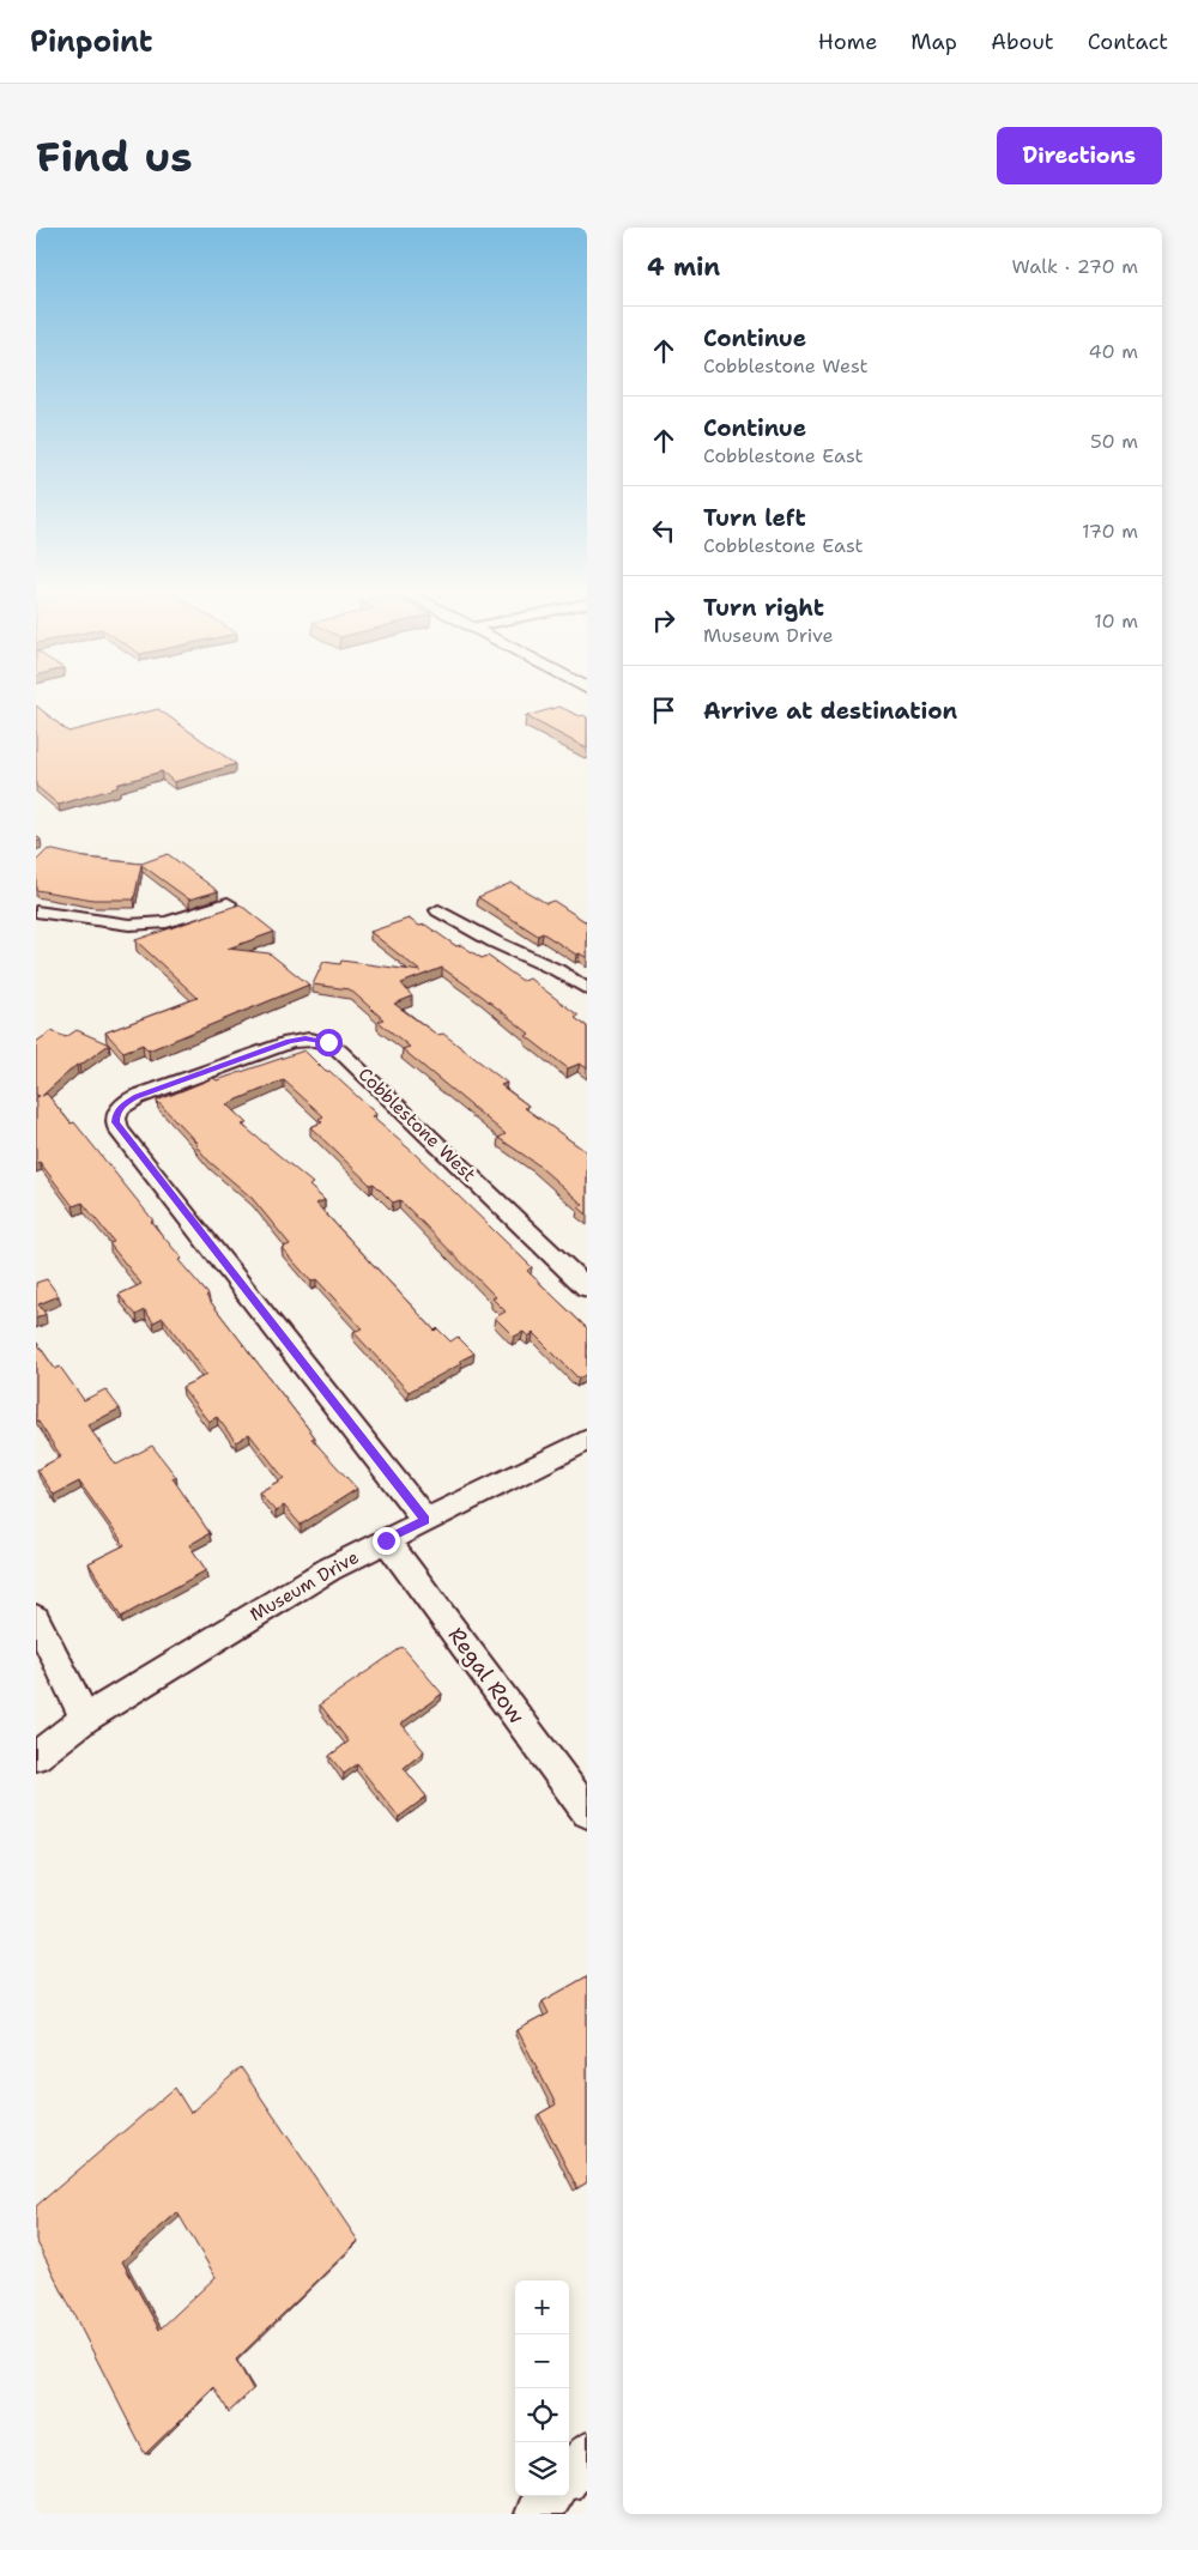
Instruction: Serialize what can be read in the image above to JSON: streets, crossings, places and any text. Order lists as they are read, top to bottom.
{
  "streets": {
    "street": ["Cobblestone West", "Museum Drive", "Regal Row"]
  },
  "crossings": [
    ["Cobblestone West", "Museum Drive"],
    ["Museum Drive", "Regal Row"]
  ],
  "page": {
    "header": "Pinpoint",
    "nav": [
      "Home",
      "Map",
      "About",
      "Contact"
    ],
    "buttons": "Directions",
    "title": "Find us",
    "heading": ["4 min", "Walk · 270 m"],
    "list": [
      ["Continue", "Cobblestone West", "40 m"],
      ["Continue", "Cobblestone East", "50 m"],
      ["Turn left", "Cobblestone East", "170 m"],
      ["Turn right", "Museum Drive", "10 m"],
      "Arrive at destination"
    ],
    "map_buttons": ["+", "−"]
  }
}
